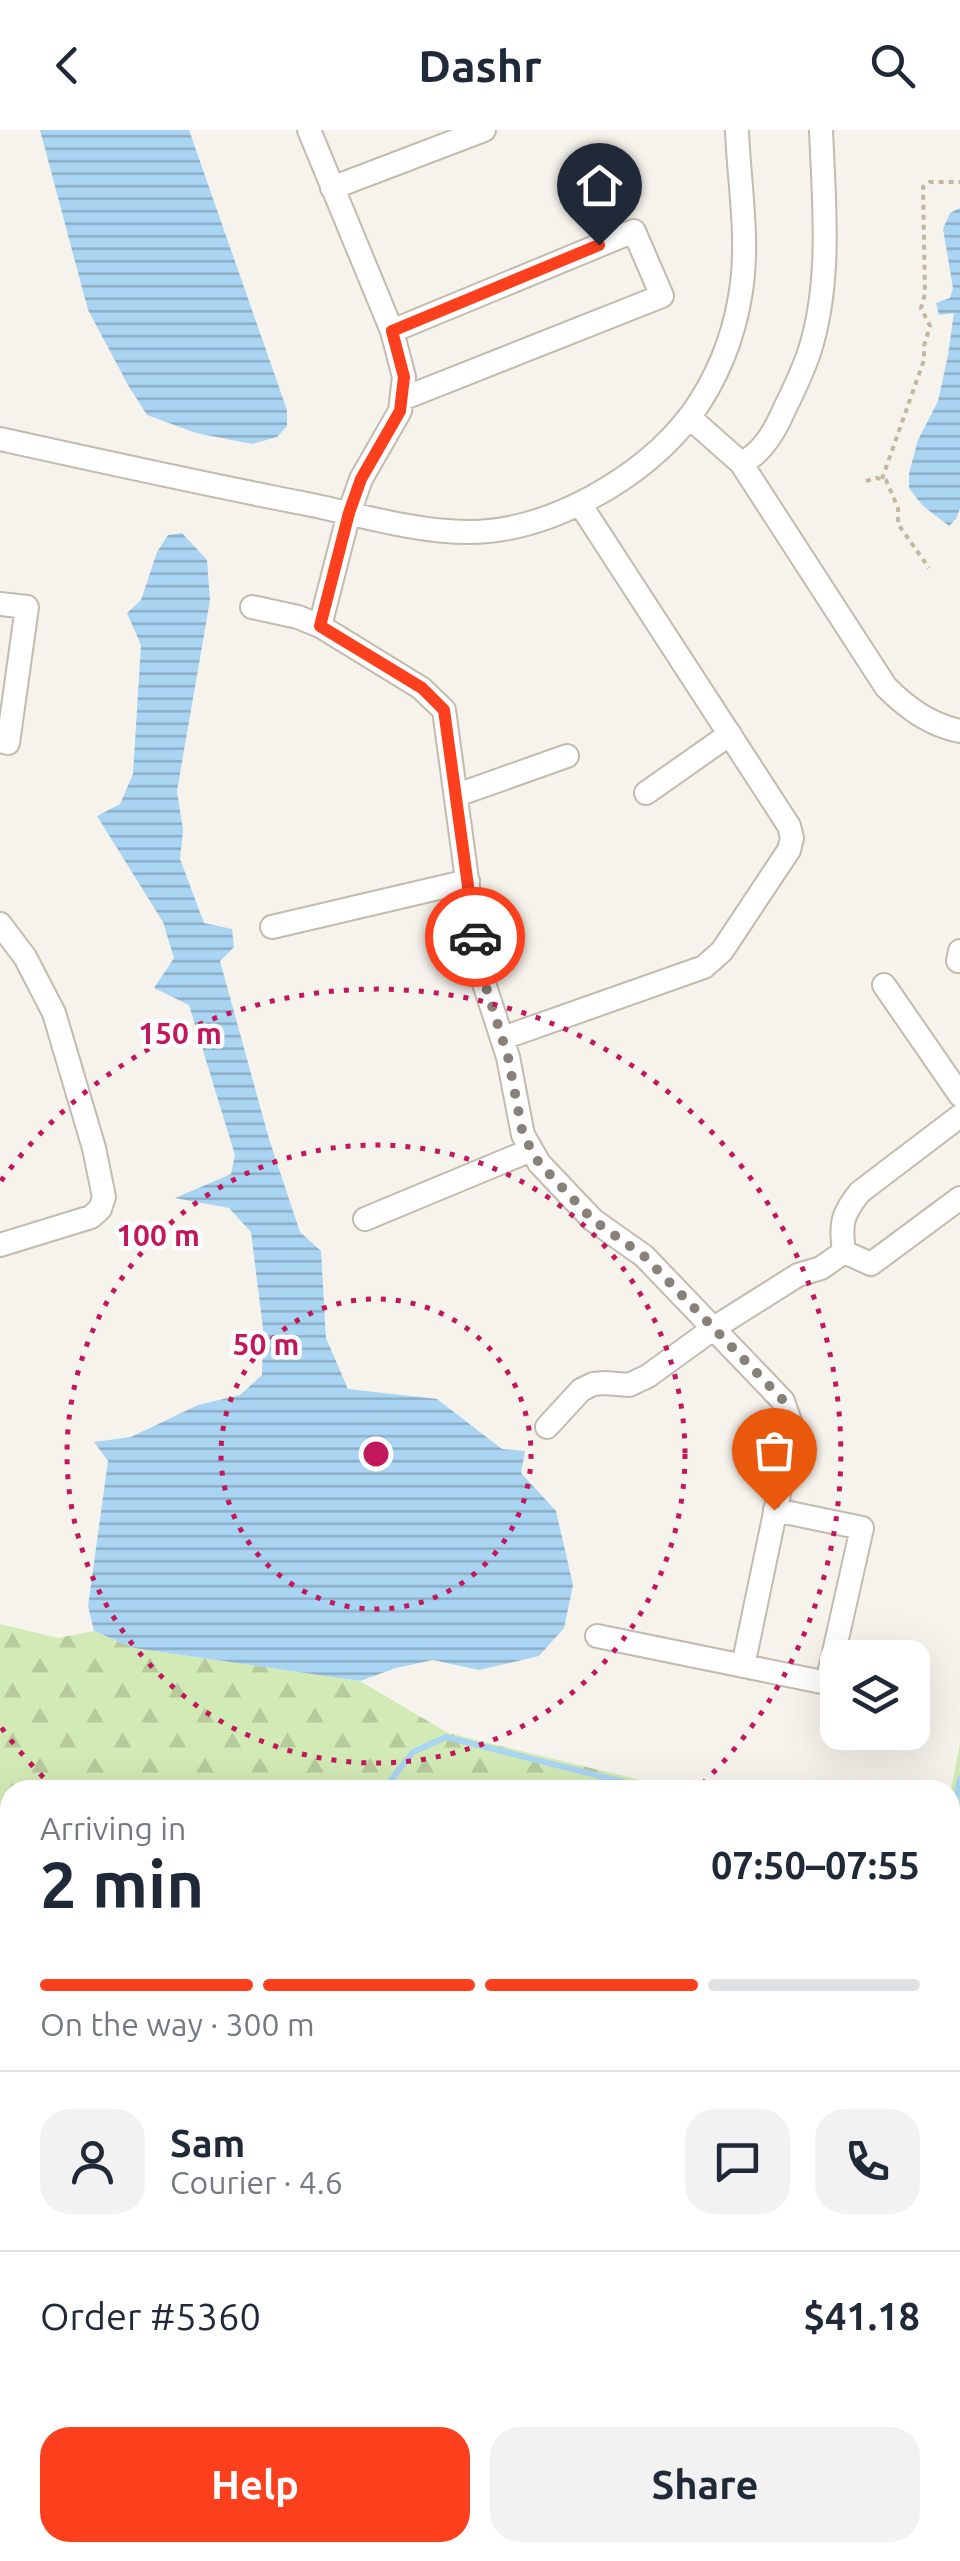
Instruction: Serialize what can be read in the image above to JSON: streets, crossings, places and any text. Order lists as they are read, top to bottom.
{
  "page": {
    "header": "Dashr",
    "heading": ["2 min", "Arriving in", "07:50–07:55"],
    "panel": [
      "Sam",
      "Courier · 4.6",
      "Order #5360",
      "$41.18"
    ],
    "bar": "On the way · 300 m",
    "buttons": ["Help", "Share"]
  },
  "rings": ["150 m", "100 m", "50 m"]
}
